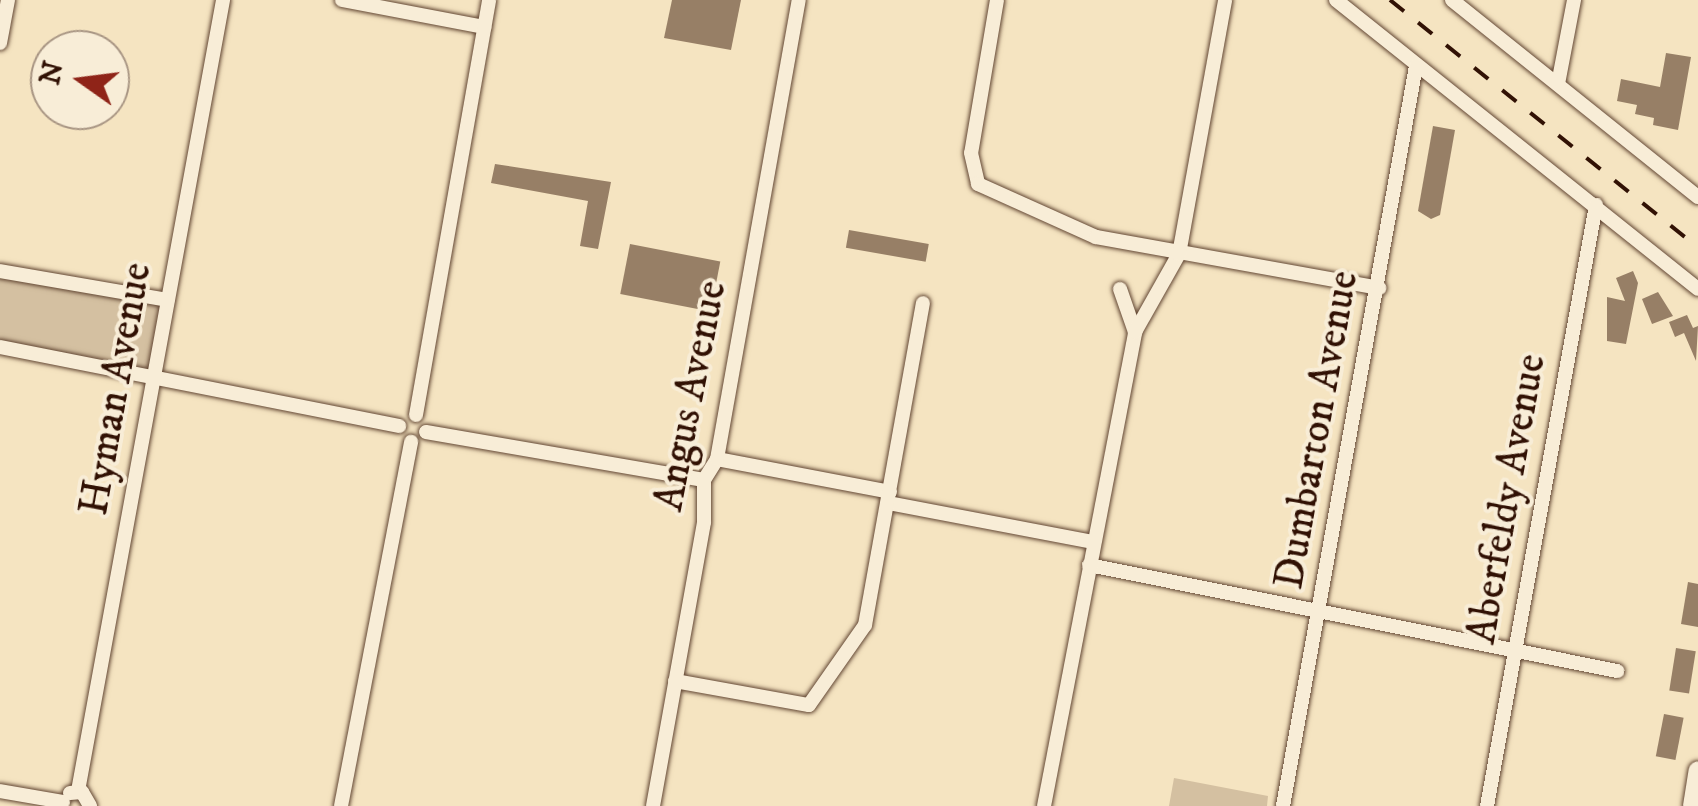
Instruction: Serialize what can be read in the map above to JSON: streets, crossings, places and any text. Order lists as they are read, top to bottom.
{
  "streets": {
    "street": [
      "Hyman Avenue",
      "Angus Avenue",
      "Dumbarton Avenue",
      "Aberfeldy Avenue"
    ]
  },
  "north": "left"
}
